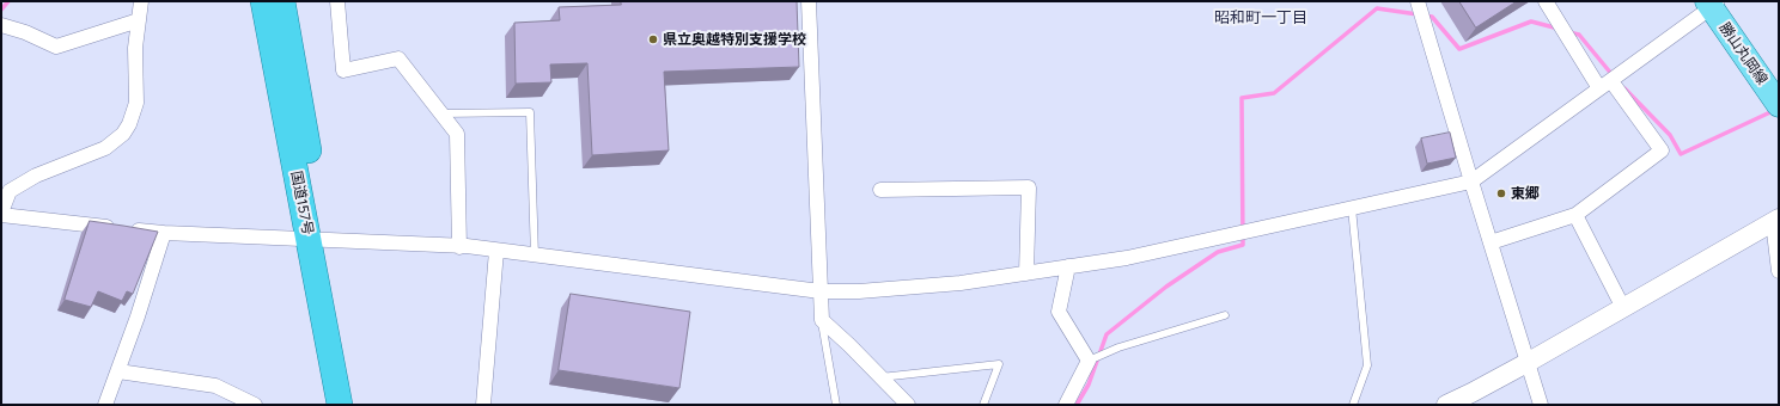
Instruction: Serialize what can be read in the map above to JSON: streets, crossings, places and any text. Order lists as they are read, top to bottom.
{
  "streets": {
    "highway": ["国道157号"],
    "main road": ["勝山丸岡線"]
  },
  "districts": ["昭和町一丁目"],
  "places": ["県立奥越特別支援学校", "東郷"]
}
